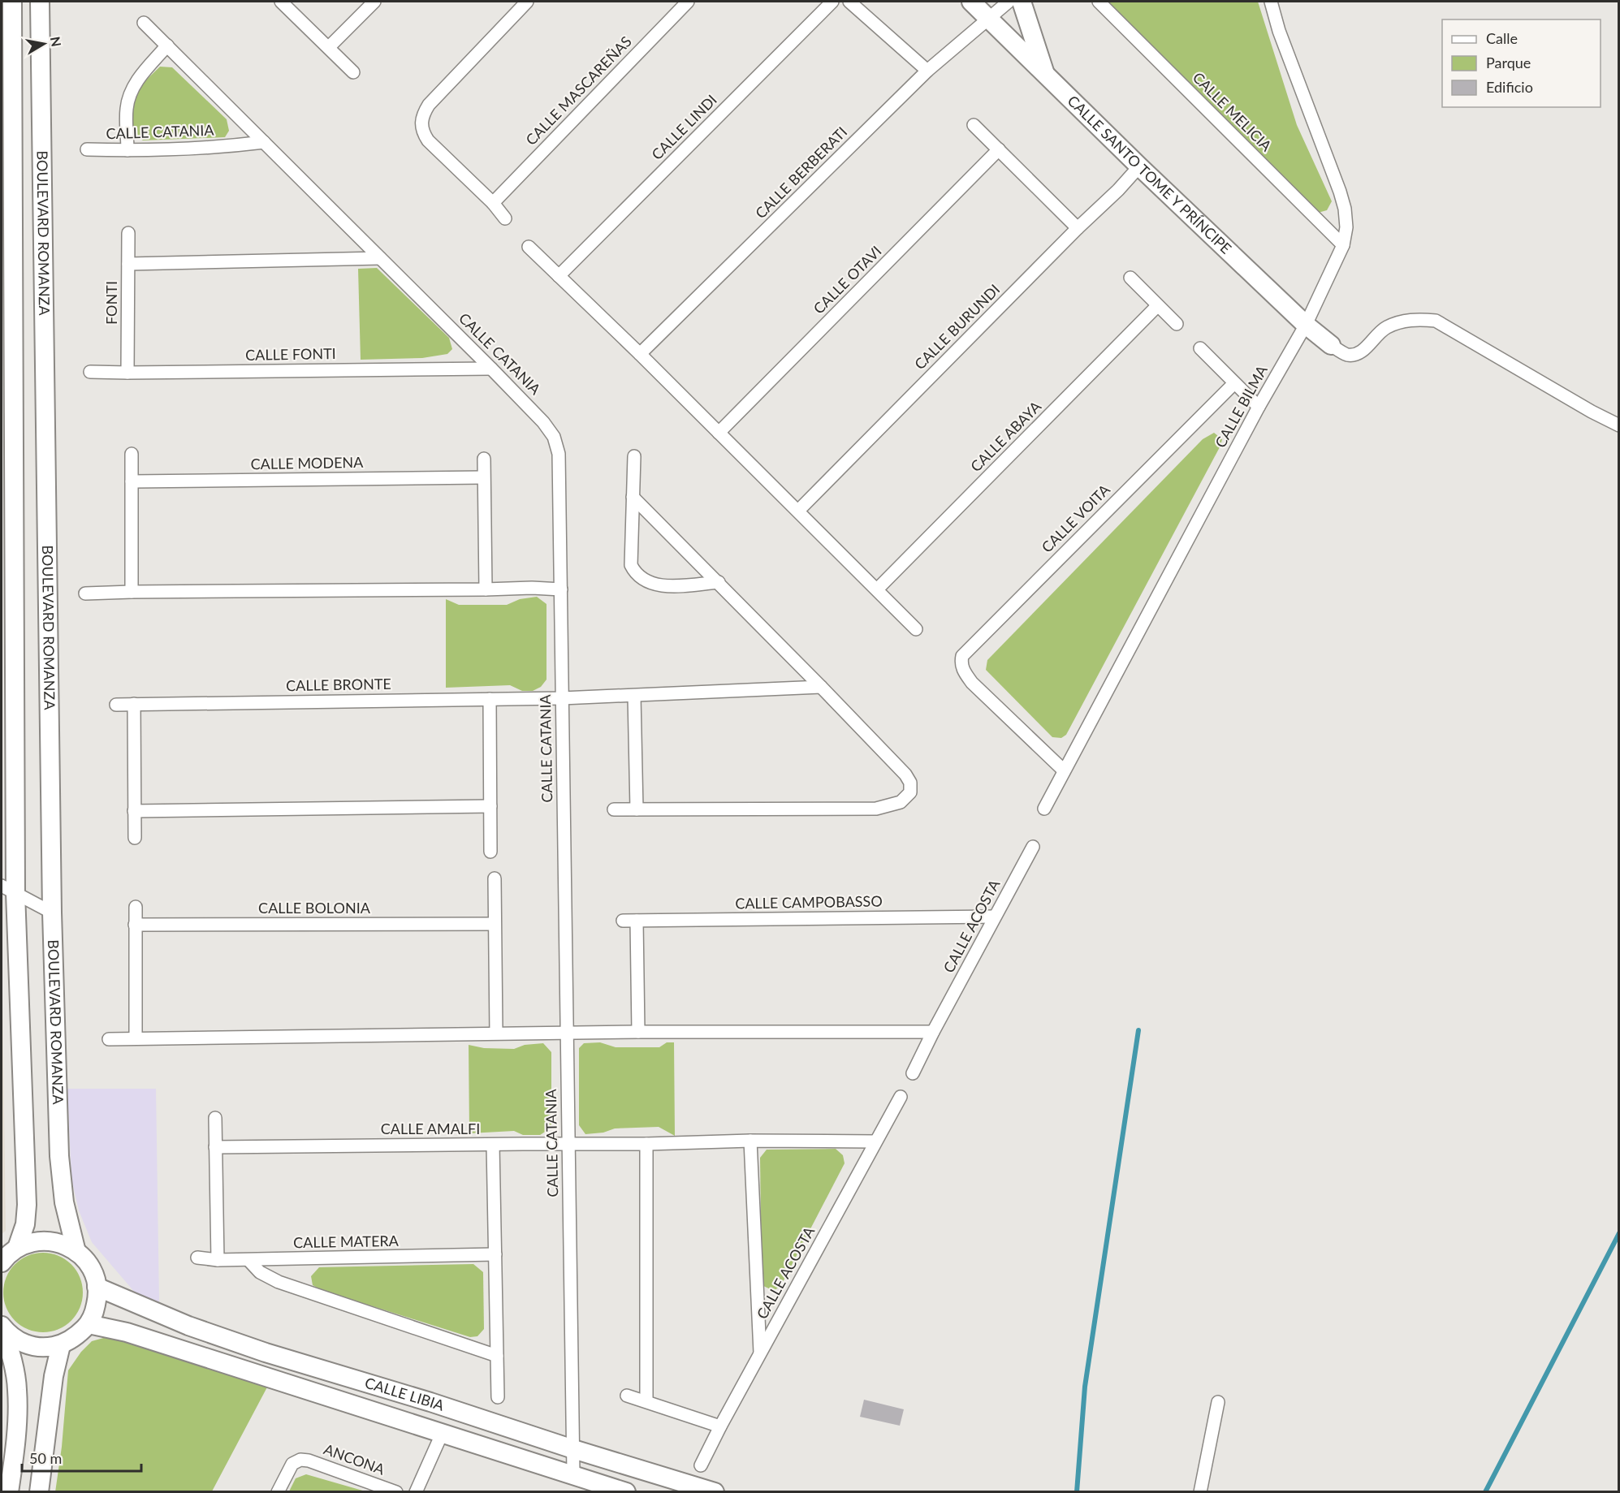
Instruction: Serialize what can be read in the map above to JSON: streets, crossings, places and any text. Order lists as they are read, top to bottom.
{
  "streets": {
    "main road": ["CALLE SANTO TOME Y PRÍNCIPE", "BOULEVARD ROMANZA", "CALLE LIBIA"],
    "street": [
      "CALLE MASCAREÑAS",
      "CALLE MELICIA",
      "CALLE LINDI",
      "CALLE CATANIA",
      "CALLE BERBERATI",
      "CALLE OTAVI",
      "FONTI",
      "CALLE BURUNDI",
      "CALLE FONTI",
      "CALLE BILMA",
      "CALLE ABAYA",
      "CALLE MODENA",
      "CALLE VOITA",
      "CALLE BRONTE",
      "CALLE CAMPOBASSO",
      "CALLE BOLONIA",
      "CALLE ACOSTA",
      "CALLE AMALFI",
      "CALLE MATERA",
      "ANCONA"
    ]
  },
  "crossings": [
    ["CALLE MELICIA", "CALLE BILMA"],
    ["CALLE CATANIA", "CALLE FONTI"],
    ["CALLE CATANIA", "CALLE BRONTE"],
    ["CALLE CATANIA", "CALLE AMALFI"],
    ["CALLE CATANIA", "CALLE LIBIA"],
    ["CALLE BERBERATI", "CALLE SANTO TOME Y PRÍNCIPE"],
    ["CALLE SANTO TOME Y PRÍNCIPE", "CALLE BURUNDI"],
    ["CALLE SANTO TOME Y PRÍNCIPE", "CALLE BILMA"],
    ["FONTI", "CALLE FONTI"],
    ["CALLE BILMA", "CALLE VOITA"],
    ["CALLE CAMPOBASSO", "CALLE ACOSTA"],
    ["CALLE ACOSTA", "CALLE AMALFI"]
  ],
  "legend": ["Calle", "Parque", "Edificio"],
  "scale_bar": "50 m",
  "north": "right"
}
